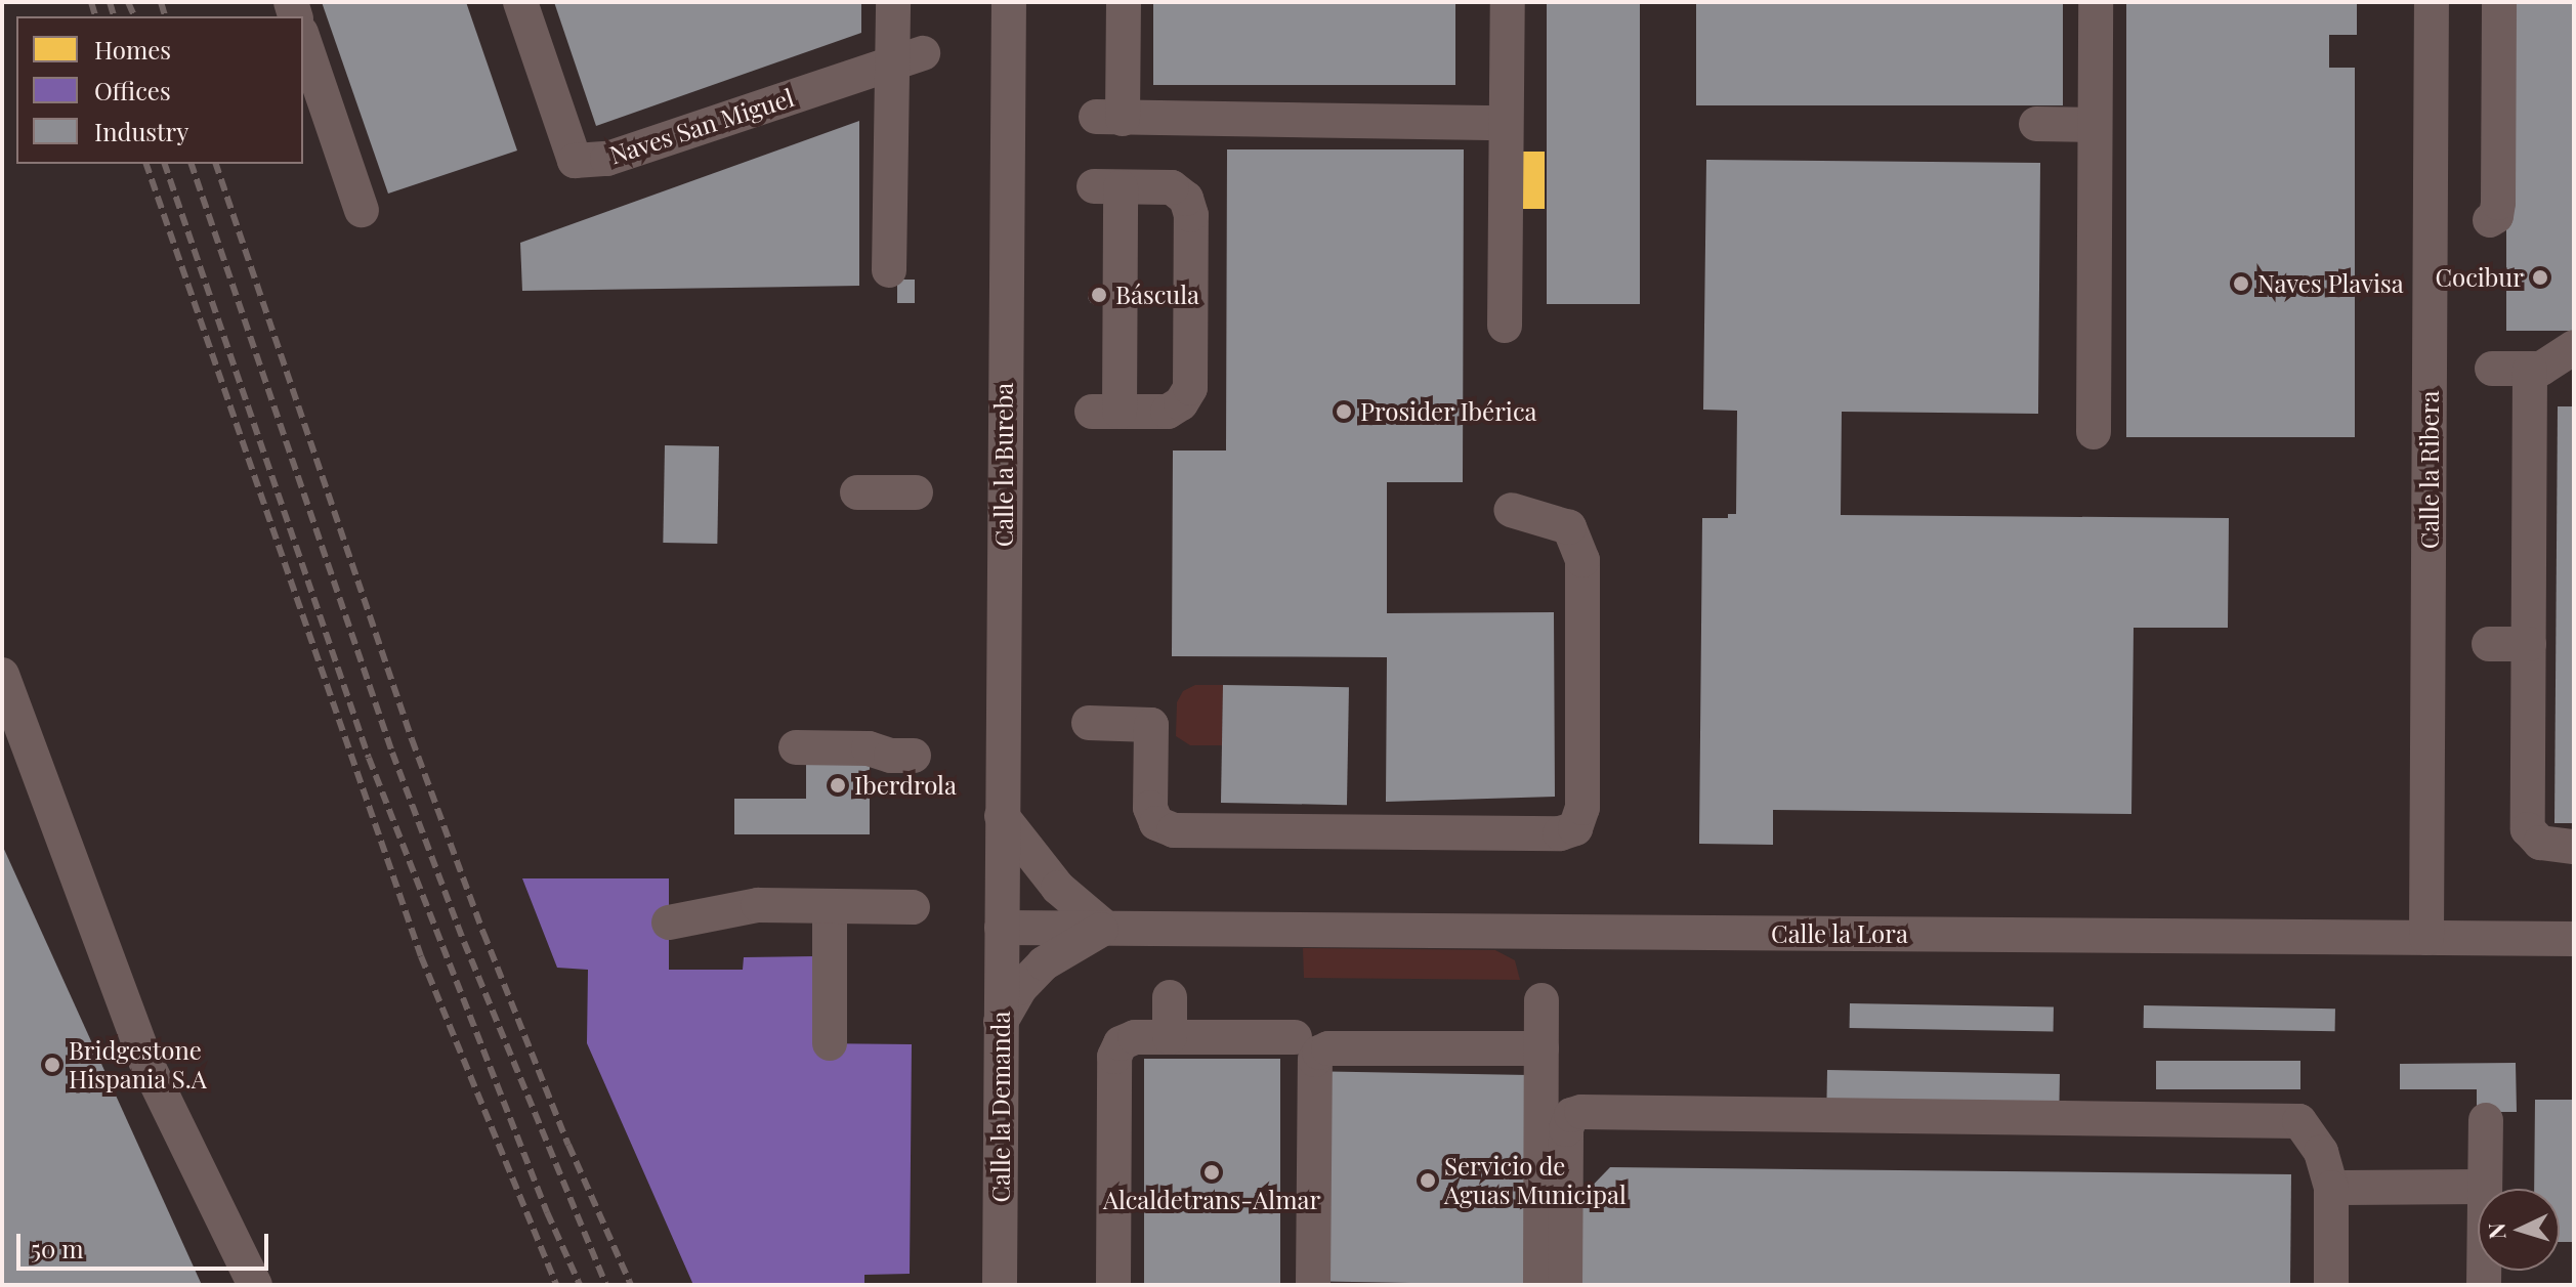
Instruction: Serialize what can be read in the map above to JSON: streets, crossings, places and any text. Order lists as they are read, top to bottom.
{
  "streets": {
    "street": [
      "Naves San Miguel",
      "Calle la Bureba",
      "Calle la Ribera",
      "Calle la Lora",
      "Calle la Demanda"
    ]
  },
  "crossings": [
    ["Calle la Bureba", "Calle la Lora"],
    ["Calle la Bureba", "Calle la Demanda"],
    ["Calle la Ribera", "Calle la Lora"],
    ["Calle la Lora", "Calle la Demanda"]
  ],
  "places": [
    "Cocibur",
    "Naves Plavisa",
    "Báscula",
    "Prosider Ibérica",
    "Iberdrola",
    "Bridgestone Hispania S.A",
    "Alcaldetrans-Almar",
    "Servicio de Aguas Municipal"
  ],
  "legend": ["Homes", "Offices", "Industry"],
  "scale_bar": "50 m",
  "north": "left"
}
